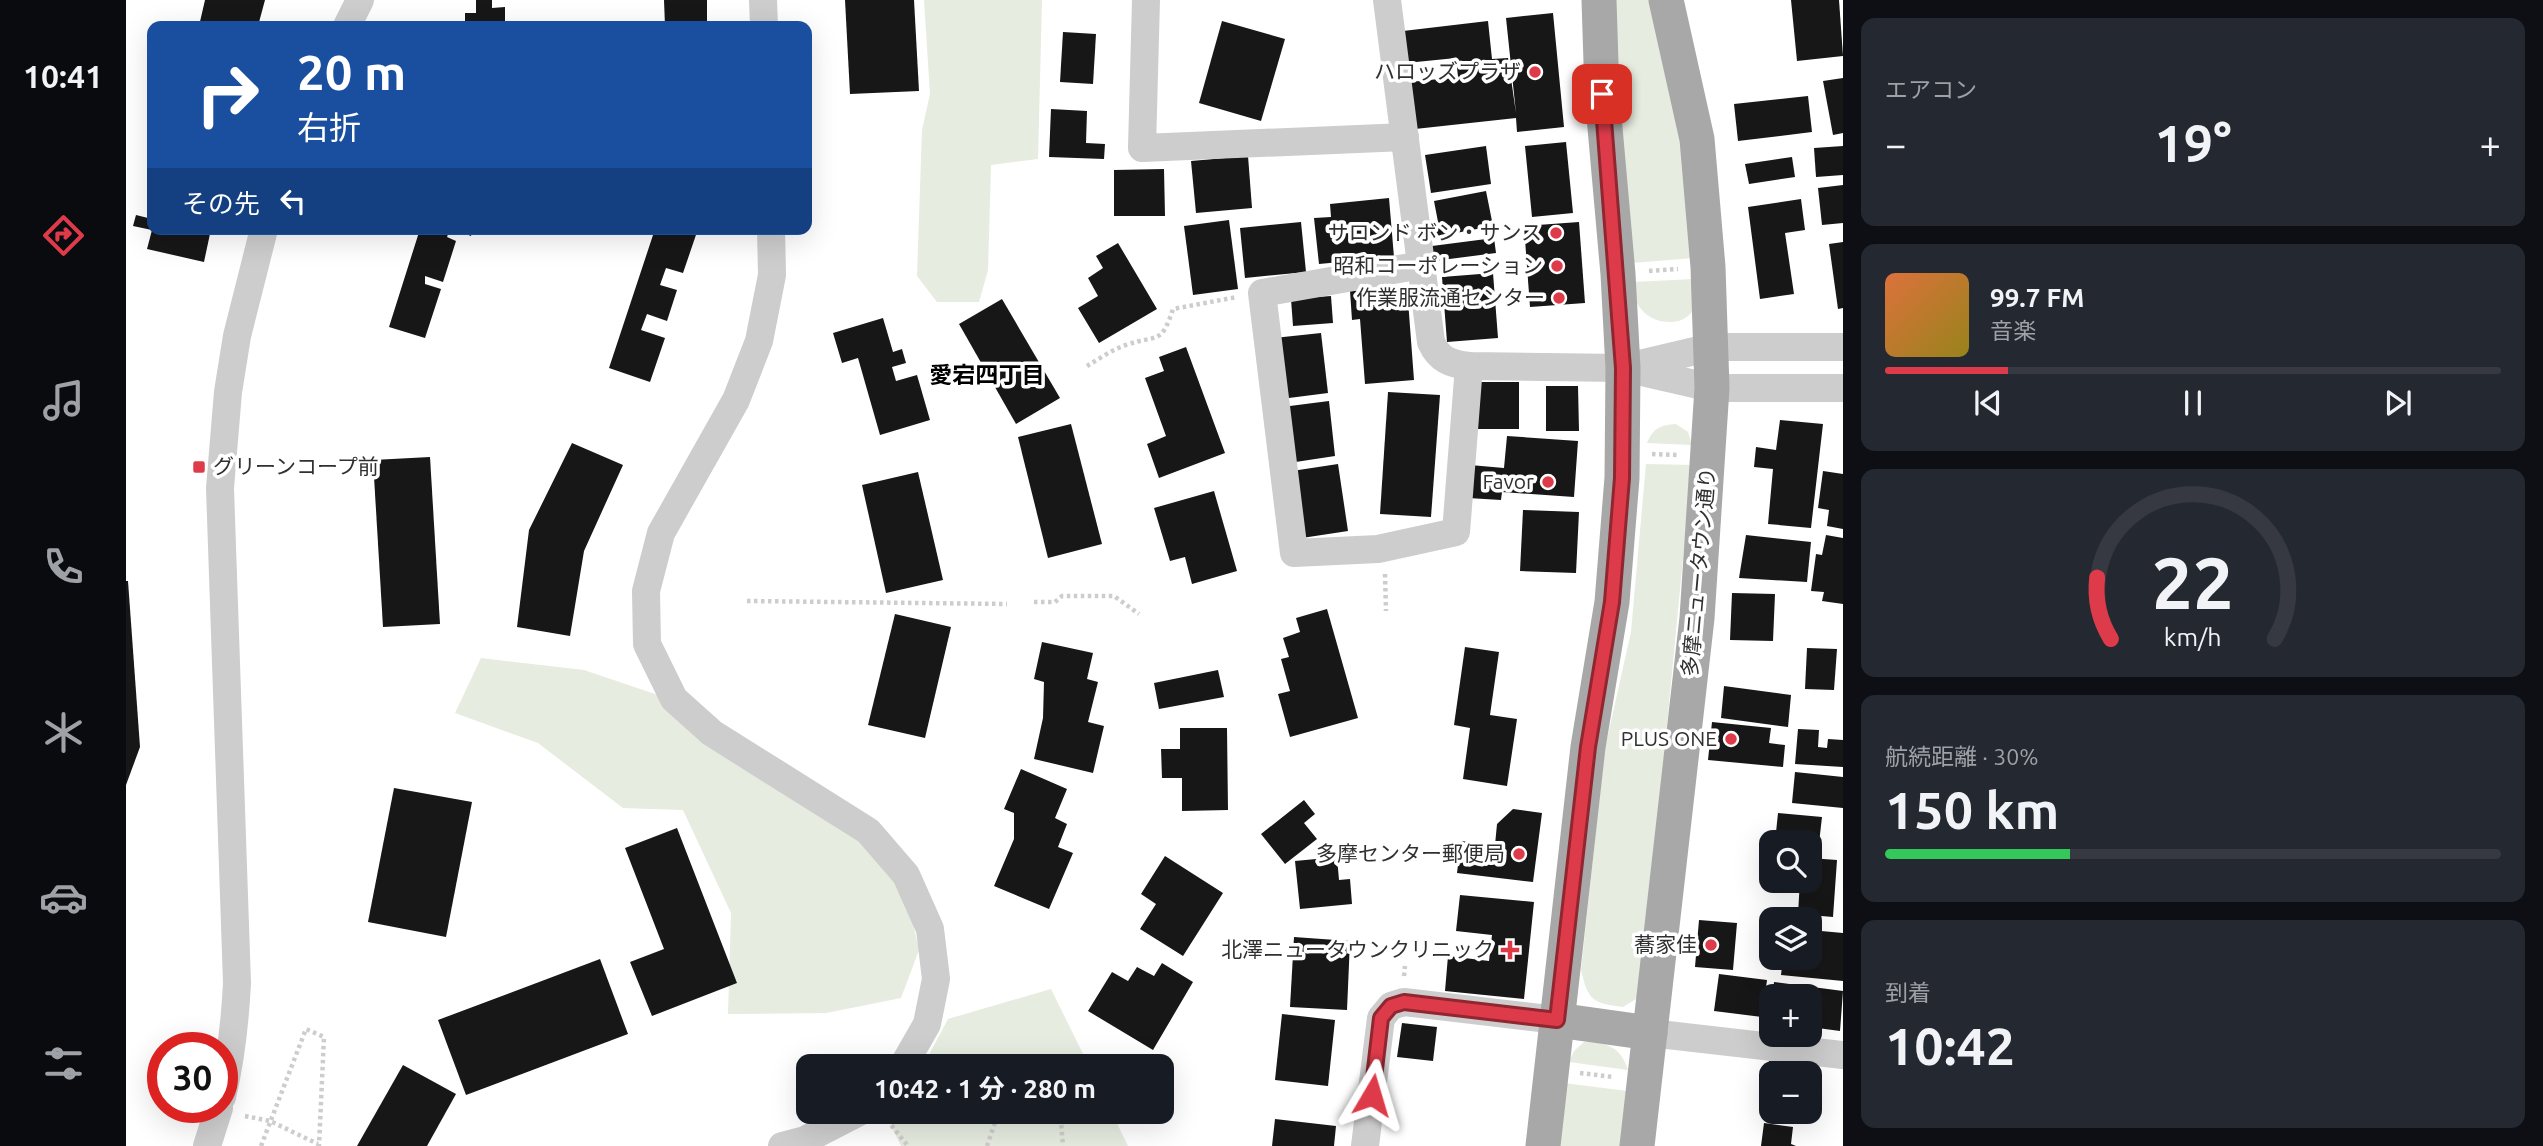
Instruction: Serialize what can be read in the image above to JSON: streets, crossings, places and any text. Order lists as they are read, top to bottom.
{
  "streets": {
    "main road": ["多摩ニュータウン通り"]
  },
  "districts": ["愛宕四丁目"],
  "places": {
    "other": [
      "ハロッズプラザ",
      "サロンド ボン・サンス",
      "昭和コーポレーション",
      "作業服流通センター",
      "Favor",
      "PLUS ONE",
      "多摩センター郵便局",
      "蕎家佳"
    ],
    "transit": ["グリーンコープ前"],
    "health": ["北澤ニュータウンクリニック"]
  },
  "page": {
    "tabs": "10:41",
    "tile": [
      "エアコン",
      ["航続距離 · 30%", "150 km"],
      ["到着", "10:42"]
    ],
    "turn": ["20 m", "右折"],
    "heat": ["−", "19°", "+"],
    "then": "その先",
    "song": ["99.7 FM", "音楽"],
    "map_buttons": ["+", "−"],
    "limit": "30",
    "trip": "10:42 · 1 分 · 280 m",
    "gauge": ["22", "km/h"]
  }
}
